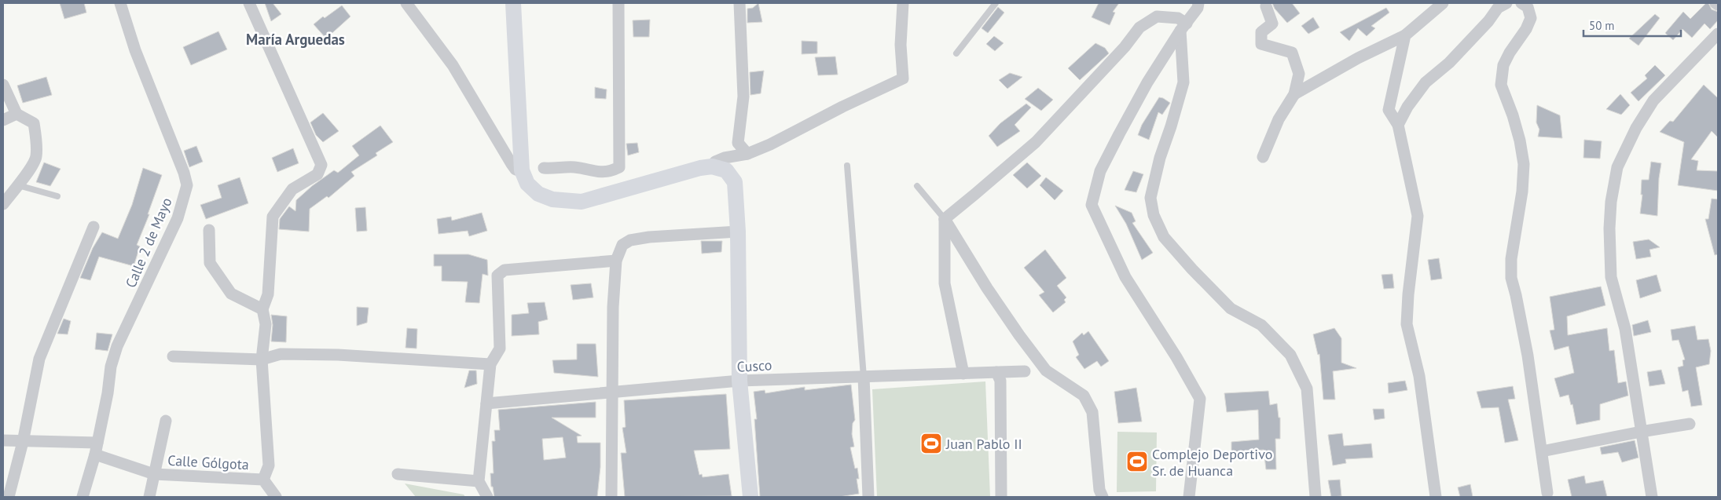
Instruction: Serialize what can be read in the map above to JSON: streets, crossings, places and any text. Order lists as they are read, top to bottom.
{
  "streets": {
    "street": ["Calle 2 de Mayo", "Cusco", "Calle Gólgota"]
  },
  "crossings": [
    ["Calle 2 de Mayo", "Calle Gólgota"]
  ],
  "districts": ["María Arguedas"],
  "places": {
    "sports": ["Juan Pablo II", "Complejo Deportivo Sr. de Huanca"]
  },
  "scale_bar": "50 m"
}
